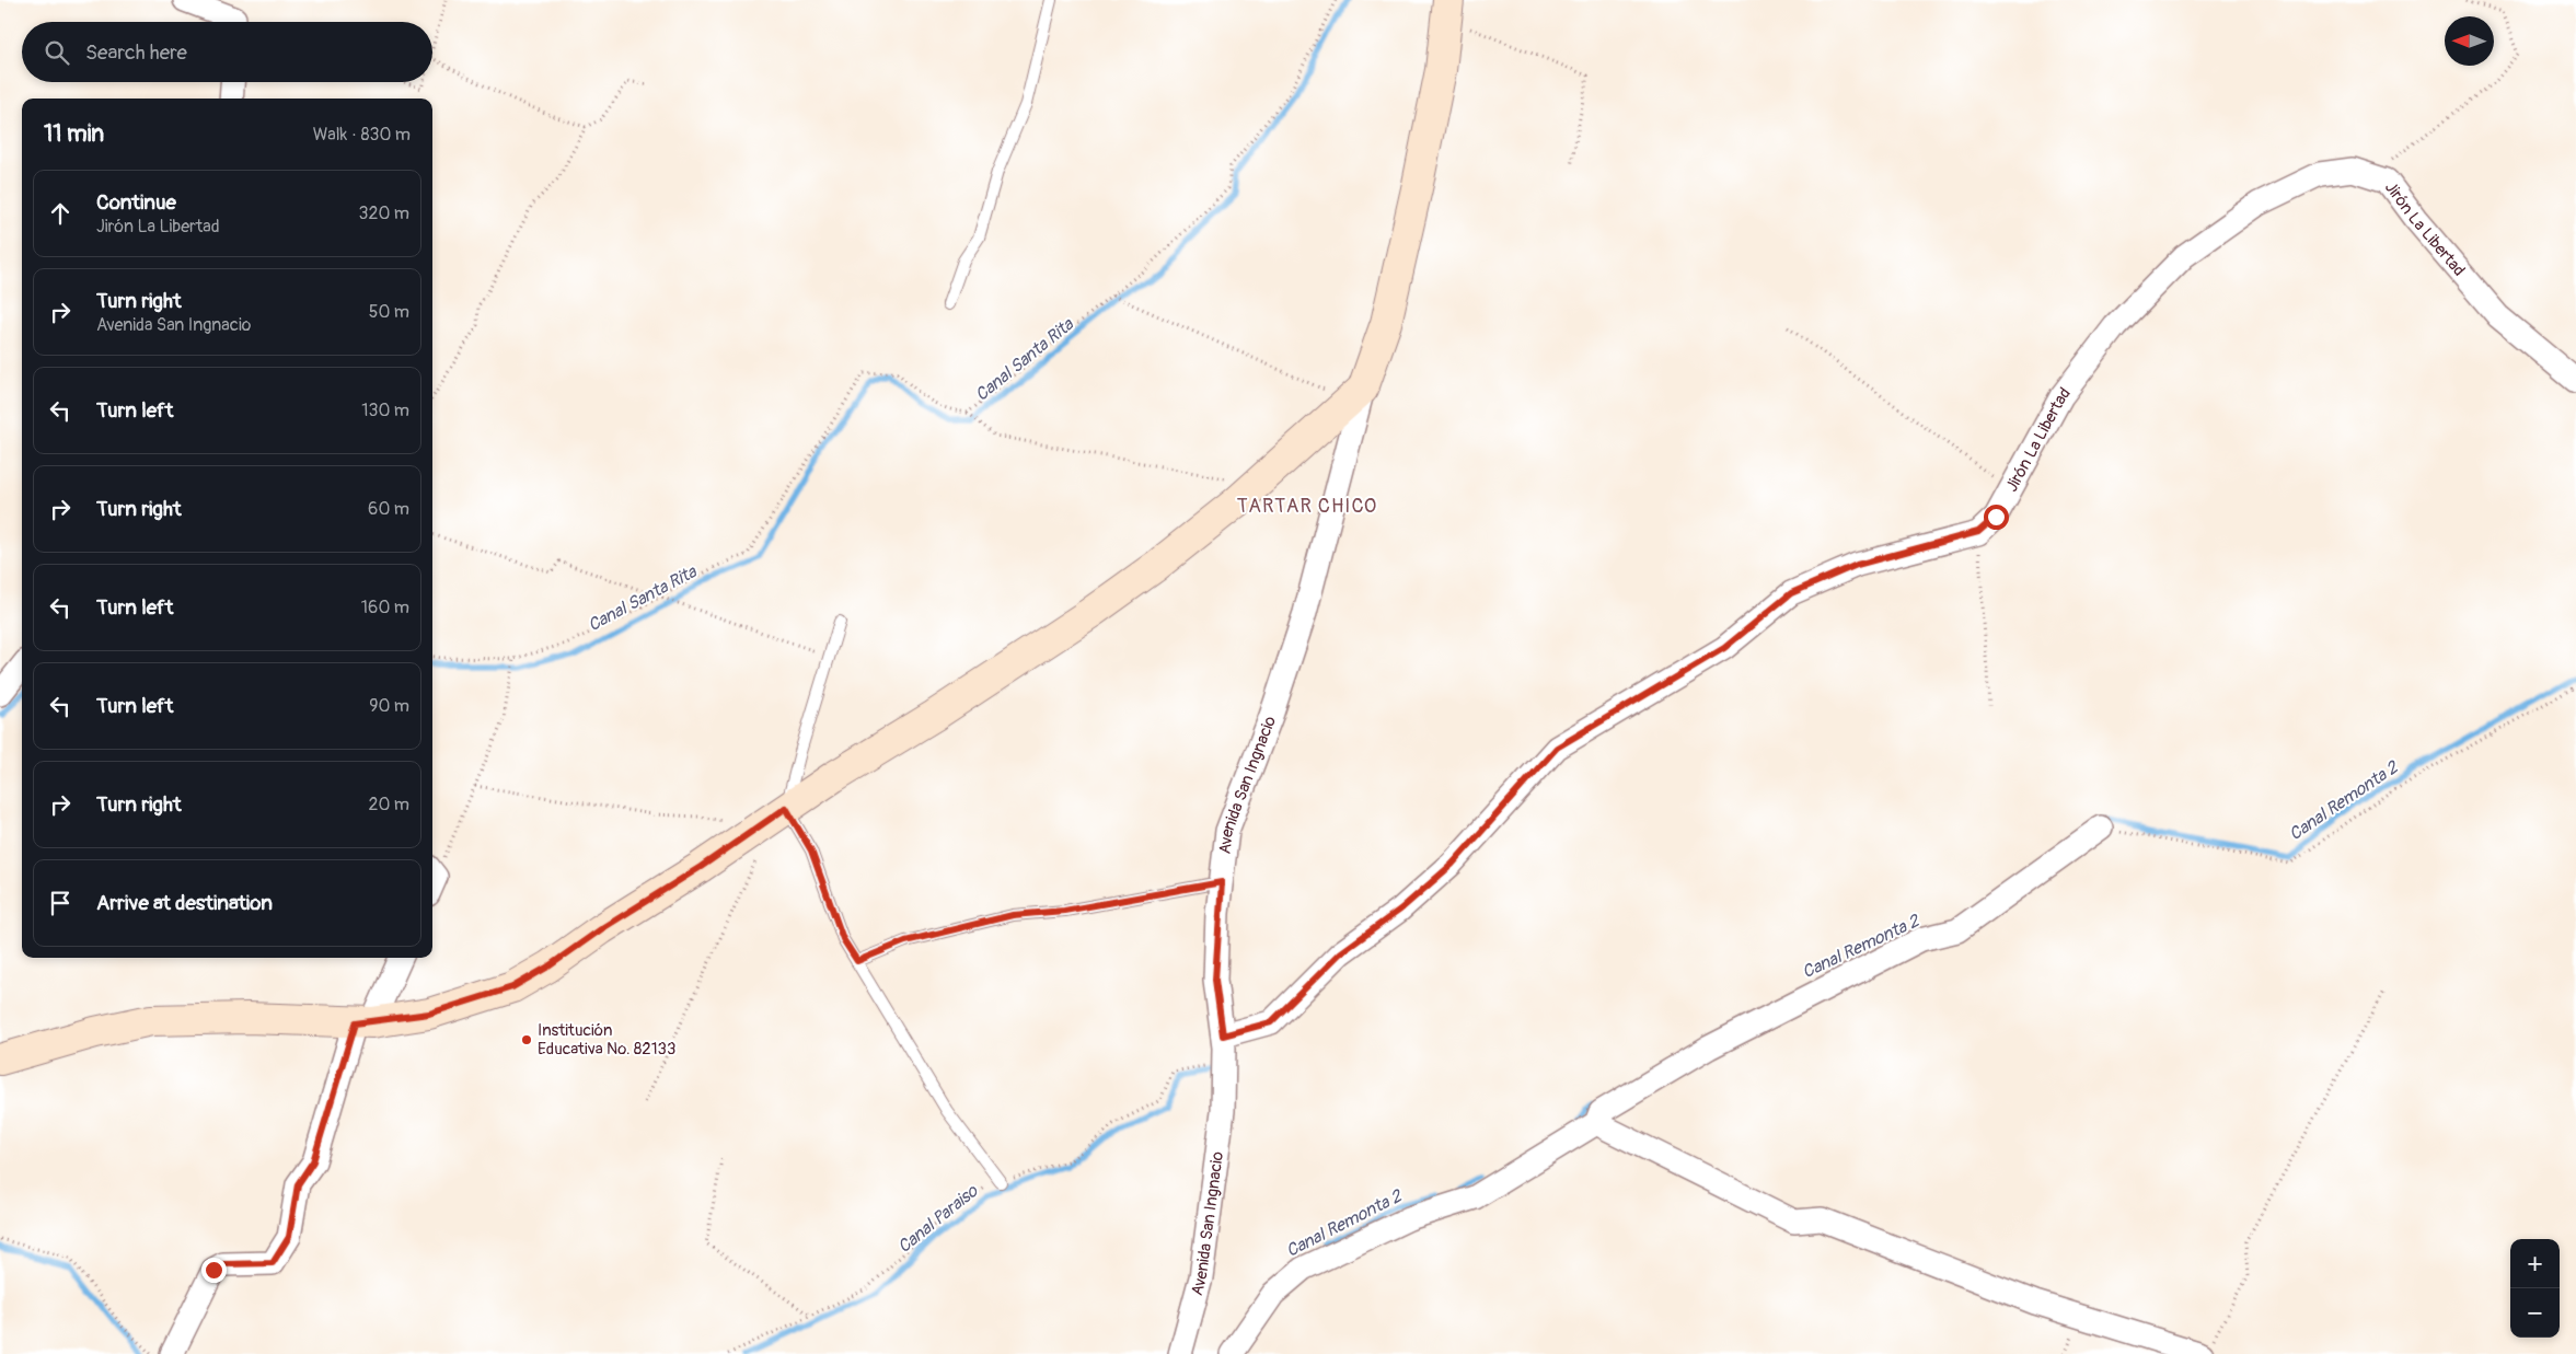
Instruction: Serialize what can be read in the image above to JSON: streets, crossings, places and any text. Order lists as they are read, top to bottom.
{
  "streets": {
    "street": ["Jirón La Libertad", "Avenida San Ingnacio"]
  },
  "crossings": [
    ["Jirón La Libertad", "Avenida San Ingnacio"]
  ],
  "districts": ["TARTAR CHICO"],
  "water": ["Canal Santa Rita", "Canal Remonta 2", "Canal Paraiso"],
  "places": ["Institución Educativa No. 82133"],
  "north": "left",
  "page": {
    "search": "Search here",
    "heading": ["11 min", "Walk · 830 m"],
    "list": [
      ["Continue", "Jirón La Libertad", "320 m"],
      ["Turn right", "Avenida San Ingnacio", "50 m"],
      ["Turn left", "130 m"],
      ["Turn right", "60 m"],
      ["Turn left", "160 m"],
      ["Turn left", "90 m"],
      ["Turn right", "20 m"],
      "Arrive at destination"
    ],
    "map_buttons": ["+", "−"]
  }
}
